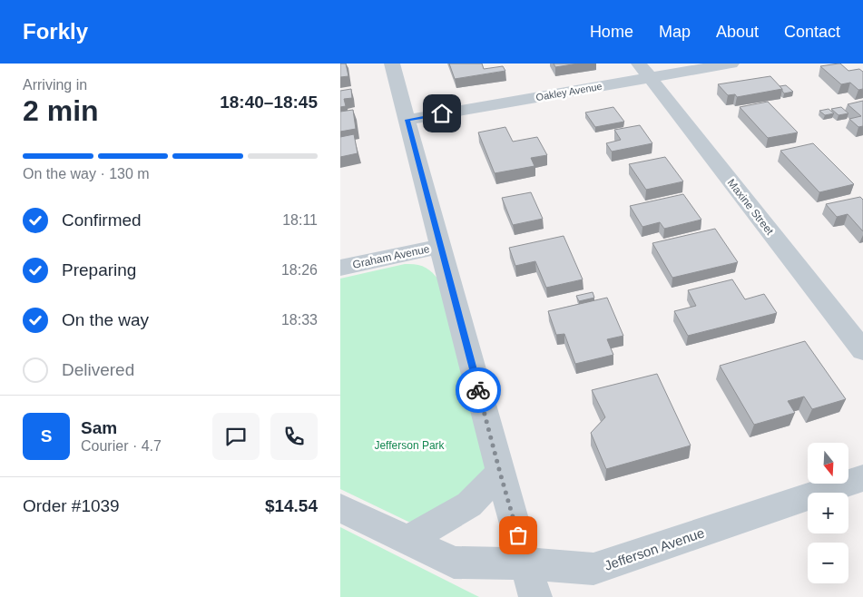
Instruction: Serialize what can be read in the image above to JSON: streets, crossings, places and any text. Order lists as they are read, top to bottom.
{
  "streets": {
    "street": [
      "Oakley Avenue",
      "Maxine Street",
      "Graham Avenue",
      "Jefferson Avenue"
    ]
  },
  "crossings": [
    ["Oakley Avenue", "Maxine Street"]
  ],
  "parks": ["Jefferson Park"],
  "north": "bottom",
  "page": {
    "header": "Forkly",
    "nav": [
      "Home",
      "Map",
      "About",
      "Contact"
    ],
    "heading": ["2 min", "Arriving in", "18:40–18:45"],
    "panel": [
      "Sam",
      "Courier · 4.7",
      "Order #1039",
      "$14.54"
    ],
    "bar": "On the way · 130 m",
    "list": [
      ["Confirmed", "18:11"],
      ["Preparing", "18:26"],
      ["On the way", "18:33"],
      "Delivered"
    ],
    "round": "S",
    "map_buttons": ["+", "−"]
  }
}
